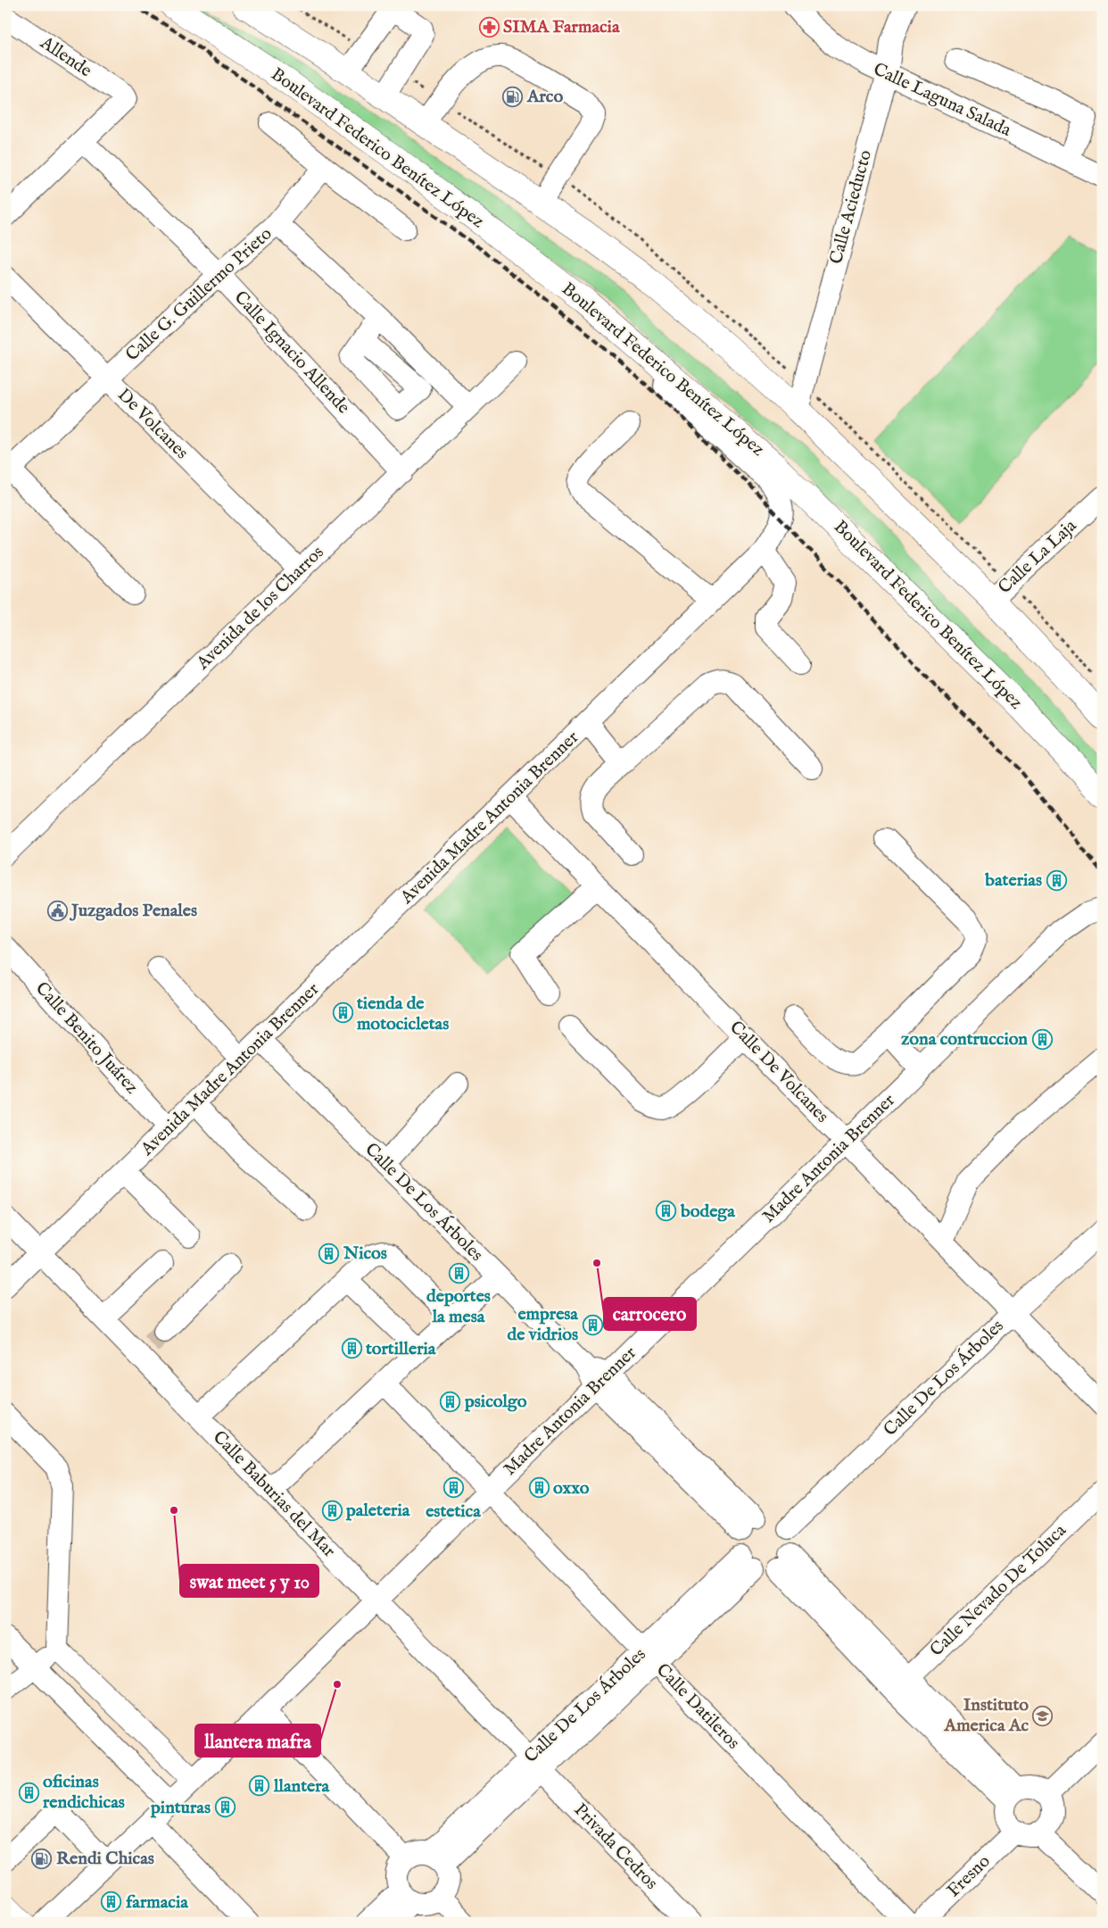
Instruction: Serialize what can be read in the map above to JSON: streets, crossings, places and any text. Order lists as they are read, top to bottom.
{
  "streets": {
    "main road": ["Boulevard Federico Benítez López"],
    "street": [
      "Allende",
      "Calle Laguna Salada",
      "Calle Acieducto",
      "Calle G. Guillermo Prieto",
      "Calle Ignacio Allende",
      "De Volcanes",
      "Calle La Laja",
      "Avenida de los Charros",
      "Avenida Madre Antonia Brenner",
      "Calle Benito Juárez",
      "Calle De Volcanes",
      "Madre Antonia Brenner",
      "Calle De Los Árboles",
      "Calle Baburias del Mar",
      "Calle Nevado De Toluca",
      "Calle Datileros",
      "Privada Cedros",
      "Fresno"
    ]
  },
  "crossings": [
    ["Allende", "Calle Ignacio Allende"],
    ["Calle Laguna Salada", "Calle Acieducto"],
    ["Boulevard Federico Benítez López", "Avenida Madre Antonia Brenner"],
    ["Calle G. Guillermo Prieto", "Calle Ignacio Allende"],
    ["Calle G. Guillermo Prieto", "De Volcanes"],
    ["Calle G. Guillermo Prieto", "Avenida de los Charros"],
    ["Calle Ignacio Allende", "Avenida de los Charros"],
    ["De Volcanes", "Avenida de los Charros"],
    ["Avenida Madre Antonia Brenner", "Calle Benito Juárez"],
    ["Avenida Madre Antonia Brenner", "Calle De Volcanes"],
    ["Avenida Madre Antonia Brenner", "Calle De Los Árboles"],
    ["Avenida Madre Antonia Brenner", "Calle Baburias del Mar"],
    ["Calle De Volcanes", "Madre Antonia Brenner"],
    ["Calle De Volcanes", "Calle De Los Árboles"],
    ["Madre Antonia Brenner", "Calle De Los Árboles"],
    ["Madre Antonia Brenner", "Calle Baburias del Mar"],
    ["Madre Antonia Brenner", "Calle Datileros"],
    ["Calle De Los Árboles", "Calle Baburias del Mar"],
    ["Calle De Los Árboles", "Calle Datileros"],
    ["Calle De Los Árboles", "Privada Cedros"],
    ["Calle Baburias del Mar", "Privada Cedros"]
  ],
  "places": {
    "pharmacy": ["SIMA Farmacia"],
    "fuel station": ["Arco", "Rendi Chicas"],
    "building": [
      "baterias",
      "tienda de motocicletas",
      "zona contruccion",
      "bodega",
      "Nicos",
      "deportes la mesa",
      "empresa de vidrios",
      "tortilleria",
      "psicolgo",
      "estetica",
      "oxxo",
      "paleteria",
      "llantera",
      "oficinas rendichicas",
      "pinturas",
      "farmacia"
    ],
    "public building": ["Juzgados Penales"],
    "other": ["carrocero", "swat meet 5 y 10", "llantera mafra"],
    "school or university": ["Instituto America Ac"]
  }
}
